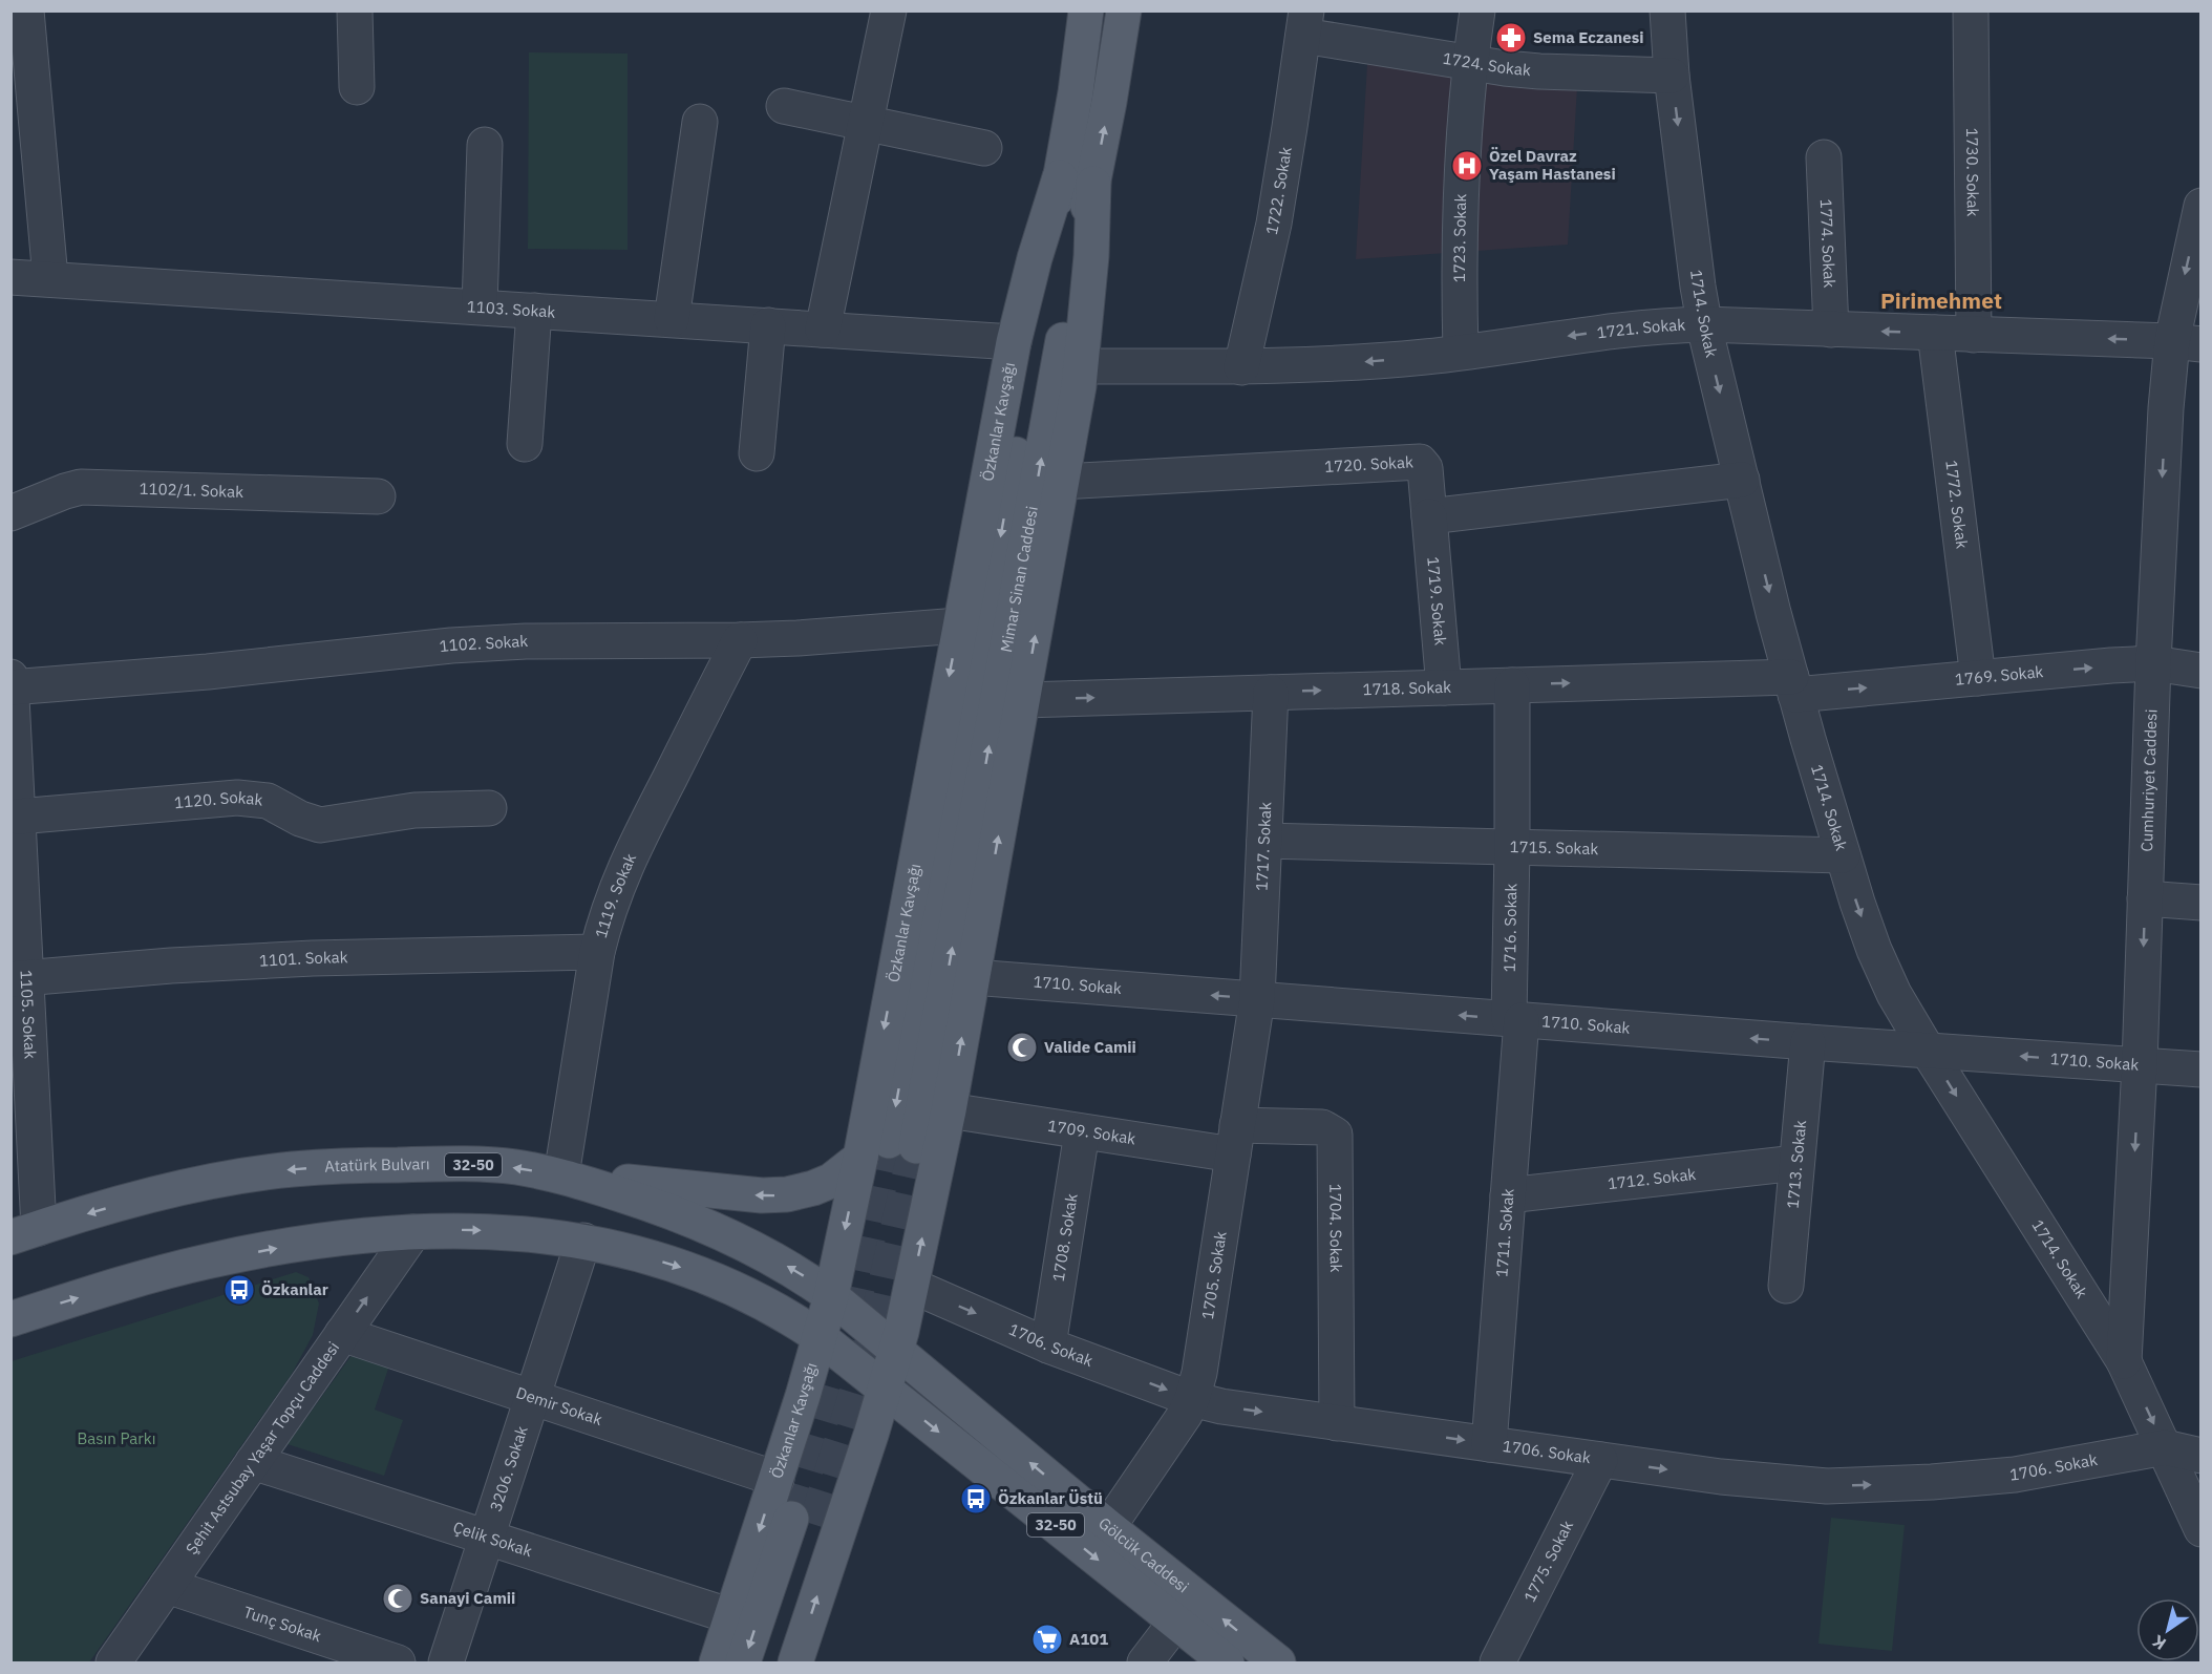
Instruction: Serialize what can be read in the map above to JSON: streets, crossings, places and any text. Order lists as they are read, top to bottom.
{
  "streets": {
    "main road": [
      "Özkanlar Kavşağı",
      "Mimar Sinan Caddesi",
      "32-50",
      "Atatürk Bulvarı",
      "Gölcük Caddesi"
    ],
    "street": [
      "1724. Sokak",
      "1730. Sokak",
      "1722. Sokak",
      "1723. Sokak",
      "1774. Sokak",
      "1103. Sokak",
      "1714. Sokak",
      "1721. Sokak",
      "1720. Sokak",
      "1102/1. Sokak",
      "1772. Sokak",
      "1719. Sokak",
      "1102. Sokak",
      "1769. Sokak",
      "1718. Sokak",
      "Cumhuriyet Caddesi",
      "1120. Sokak",
      "1717. Sokak",
      "1715. Sokak",
      "1119. Sokak",
      "1716. Sokak",
      "1101. Sokak",
      "1710. Sokak",
      "1105. Sokak",
      "1709. Sokak",
      "1713. Sokak",
      "1712. Sokak",
      "1704. Sokak",
      "1711. Sokak",
      "1708. Sokak",
      "1705. Sokak",
      "1706. Sokak",
      "Demir Sokak",
      "Şehit Astsubay Yaşar Topçu Caddesi",
      "3206. Sokak",
      "Çelik Sokak",
      "1775. Sokak",
      "Tunç Sokak"
    ]
  },
  "crossings": [
    ["1724. Sokak", "1722. Sokak"],
    ["1724. Sokak", "1723. Sokak"],
    ["1724. Sokak", "1714. Sokak"],
    ["1730. Sokak", "1721. Sokak"],
    ["1722. Sokak", "1721. Sokak"],
    ["1723. Sokak", "1721. Sokak"],
    ["1774. Sokak", "1721. Sokak"],
    ["1103. Sokak", "Özkanlar Kavşağı"],
    ["1714. Sokak", "1721. Sokak"],
    ["1714. Sokak", "1769. Sokak"],
    ["1714. Sokak", "1718. Sokak"],
    ["1714. Sokak", "Cumhuriyet Caddesi"],
    ["1714. Sokak", "1715. Sokak"],
    ["1714. Sokak", "1710. Sokak"],
    ["1714. Sokak", "1706. Sokak"],
    ["1721. Sokak", "1772. Sokak"],
    ["1721. Sokak", "Cumhuriyet Caddesi"],
    ["Özkanlar Kavşağı", "Mimar Sinan Caddesi"],
    ["Özkanlar Kavşağı", "1102. Sokak"],
    ["Özkanlar Kavşağı", "32-50"],
    ["Özkanlar Kavşağı", "Atatürk Bulvarı"],
    ["Özkanlar Kavşağı", "Demir Sokak"],
    ["Özkanlar Kavşağı", "Çelik Sokak"],
    ["1720. Sokak", "1719. Sokak"],
    ["1772. Sokak", "1769. Sokak"],
    ["1719. Sokak", "1718. Sokak"],
    ["1102. Sokak", "1119. Sokak"],
    ["1102. Sokak", "1105. Sokak"],
    ["1769. Sokak", "1718. Sokak"],
    ["1769. Sokak", "Cumhuriyet Caddesi"],
    ["1718. Sokak", "1717. Sokak"],
    ["1718. Sokak", "1716. Sokak"],
    ["Cumhuriyet Caddesi", "1710. Sokak"],
    ["1120. Sokak", "1105. Sokak"],
    ["1717. Sokak", "1715. Sokak"],
    ["1717. Sokak", "1710. Sokak"],
    ["1717. Sokak", "1705. Sokak"],
    ["1715. Sokak", "1716. Sokak"],
    ["1119. Sokak", "1101. Sokak"],
    ["1119. Sokak", "Atatürk Bulvarı"],
    ["1716. Sokak", "1710. Sokak"],
    ["1716. Sokak", "1711. Sokak"],
    ["1101. Sokak", "1105. Sokak"],
    ["1710. Sokak", "1713. Sokak"],
    ["1710. Sokak", "1711. Sokak"],
    ["1710. Sokak", "1705. Sokak"],
    ["1105. Sokak", "Atatürk Bulvarı"],
    ["1709. Sokak", "1704. Sokak"],
    ["1709. Sokak", "1708. Sokak"],
    ["1709. Sokak", "1705. Sokak"],
    ["1713. Sokak", "1712. Sokak"],
    ["32-50", "Şehit Astsubay Yaşar Topçu Caddesi"],
    ["32-50", "3206. Sokak"],
    ["32-50", "Gölcük Caddesi"],
    ["Atatürk Bulvarı", "Gölcük Caddesi"],
    ["1712. Sokak", "1711. Sokak"],
    ["1704. Sokak", "1705. Sokak"],
    ["1704. Sokak", "1706. Sokak"],
    ["1711. Sokak", "1706. Sokak"],
    ["1708. Sokak", "1706. Sokak"],
    ["1705. Sokak", "1706. Sokak"],
    ["1705. Sokak", "Gölcük Caddesi"],
    ["1706. Sokak", "1775. Sokak"],
    ["Demir Sokak", "Şehit Astsubay Yaşar Topçu Caddesi"],
    ["Demir Sokak", "3206. Sokak"],
    ["Şehit Astsubay Yaşar Topçu Caddesi", "Çelik Sokak"],
    ["Şehit Astsubay Yaşar Topçu Caddesi", "Tunç Sokak"],
    ["3206. Sokak", "Çelik Sokak"]
  ],
  "one_way": [
    "1714. Sokak",
    "1769. Sokak",
    "Cumhuriyet Caddesi",
    "1710. Sokak",
    "1706. Sokak"
  ],
  "districts": ["Pirimehmet"],
  "parks": ["Basın Parkı"],
  "places": {
    "pharmacy": ["Sema Eczanesi"],
    "hospital": ["Özel Davraz Yaşam Hastanesi"],
    "mosque": ["Valide Camii", "Sanayi Camii"],
    "bus stop": ["Özkanlar", "Özkanlar Üstü"],
    "supermarket": ["A101"]
  },
  "north": "bottom left"
}
